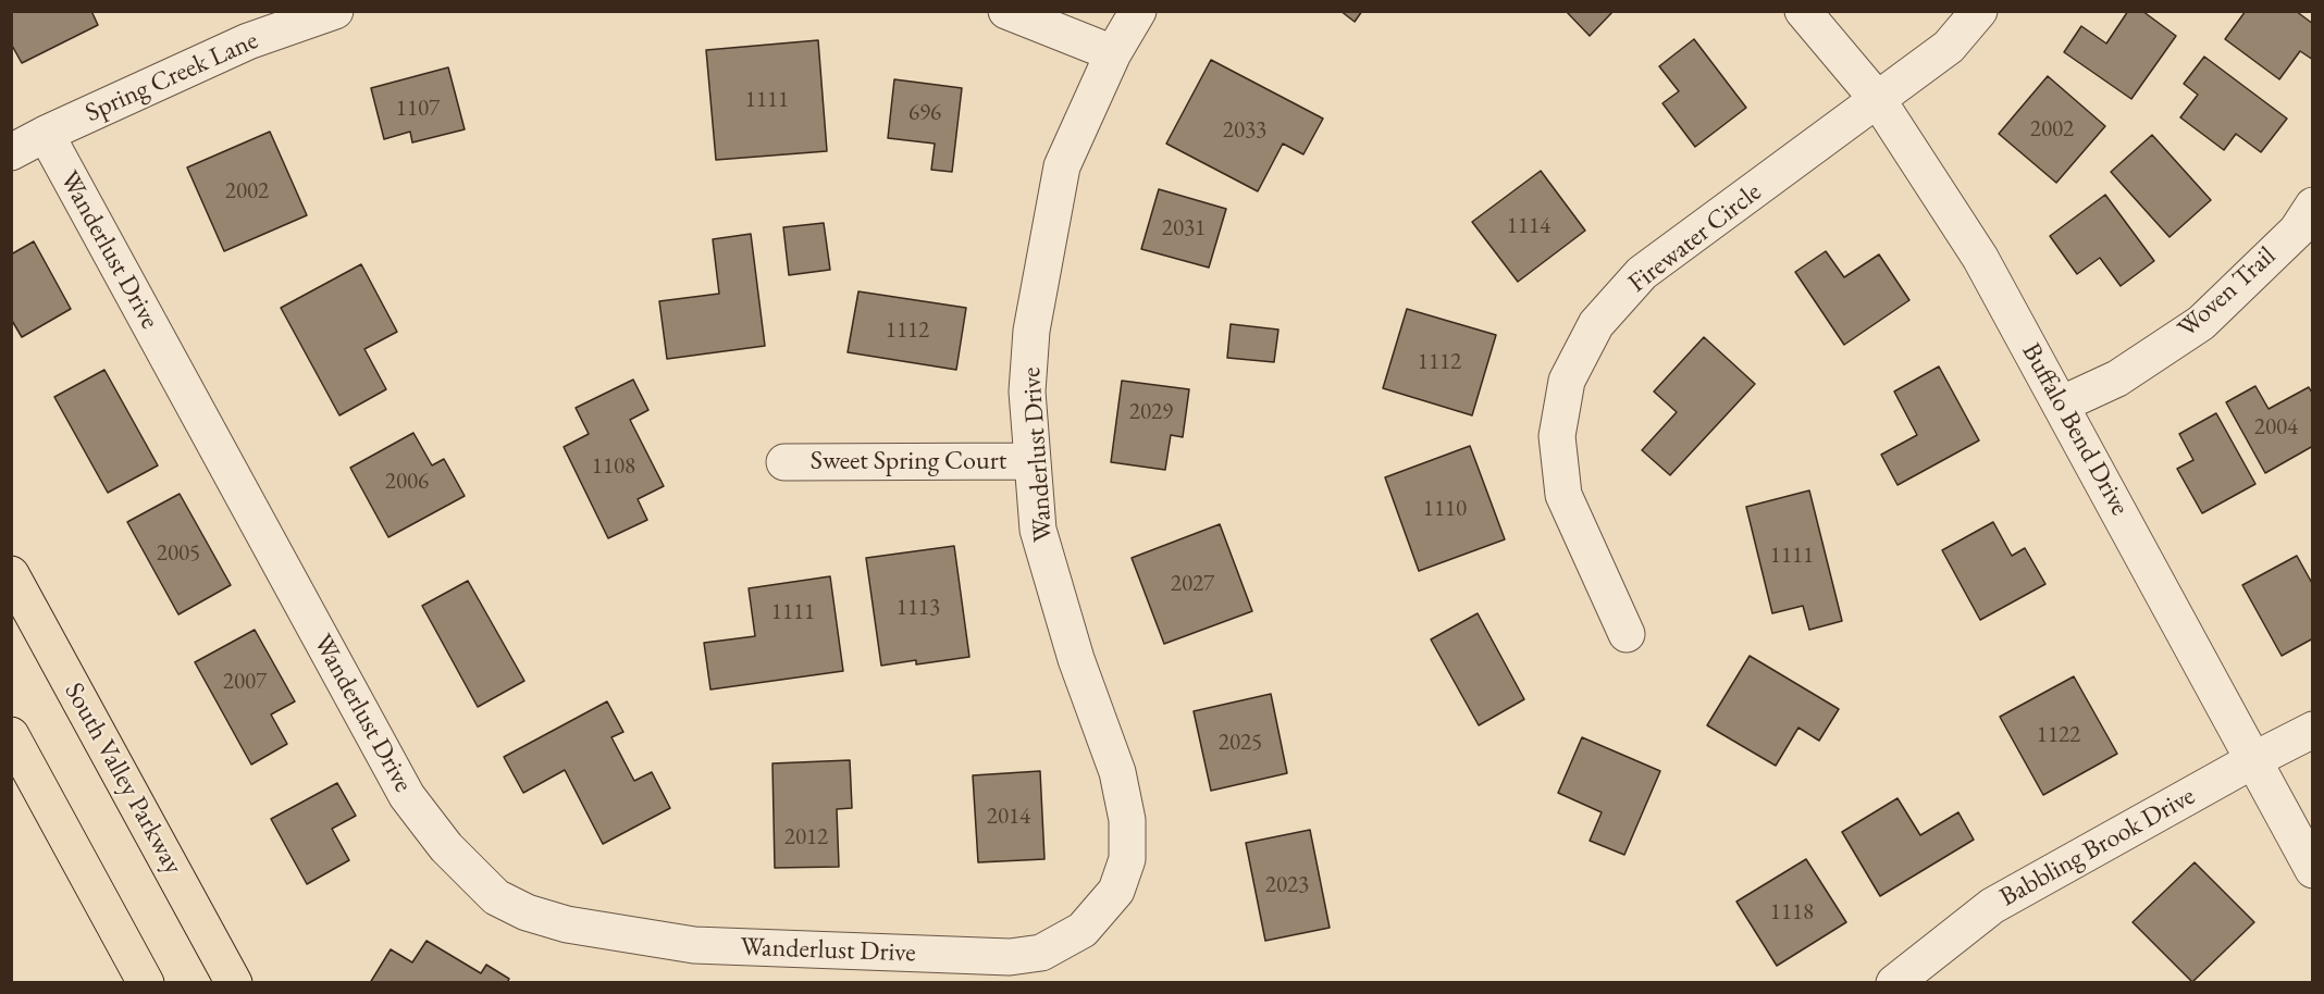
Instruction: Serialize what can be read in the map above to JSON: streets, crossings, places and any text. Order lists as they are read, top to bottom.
{
  "streets": {
    "main road": ["South Valley Parkway"],
    "street": [
      "Spring Creek Lane",
      "Firewater Circle",
      "Wanderlust Drive",
      "Woven Trail",
      "Buffalo Bend Drive",
      "Sweet Spring Court",
      "Babbling Brook Drive"
    ]
  },
  "crossings": [
    ["Spring Creek Lane", "Wanderlust Drive"],
    ["Firewater Circle", "Buffalo Bend Drive"],
    ["Wanderlust Drive", "Sweet Spring Court"],
    ["Woven Trail", "Buffalo Bend Drive"],
    ["Buffalo Bend Drive", "Babbling Brook Drive"]
  ],
  "house_numbers": [
    "1111",
    "1107",
    "696",
    "2002",
    "2033",
    "2002",
    "1114",
    "2031",
    "1112",
    "1112",
    "2029",
    "2004",
    "1108",
    "2006",
    "1110",
    "2005",
    "1111",
    "2027",
    "1113",
    "1111",
    "2007",
    "1122",
    "2025",
    "2014",
    "2012",
    "2023",
    "1118"
  ]
}
